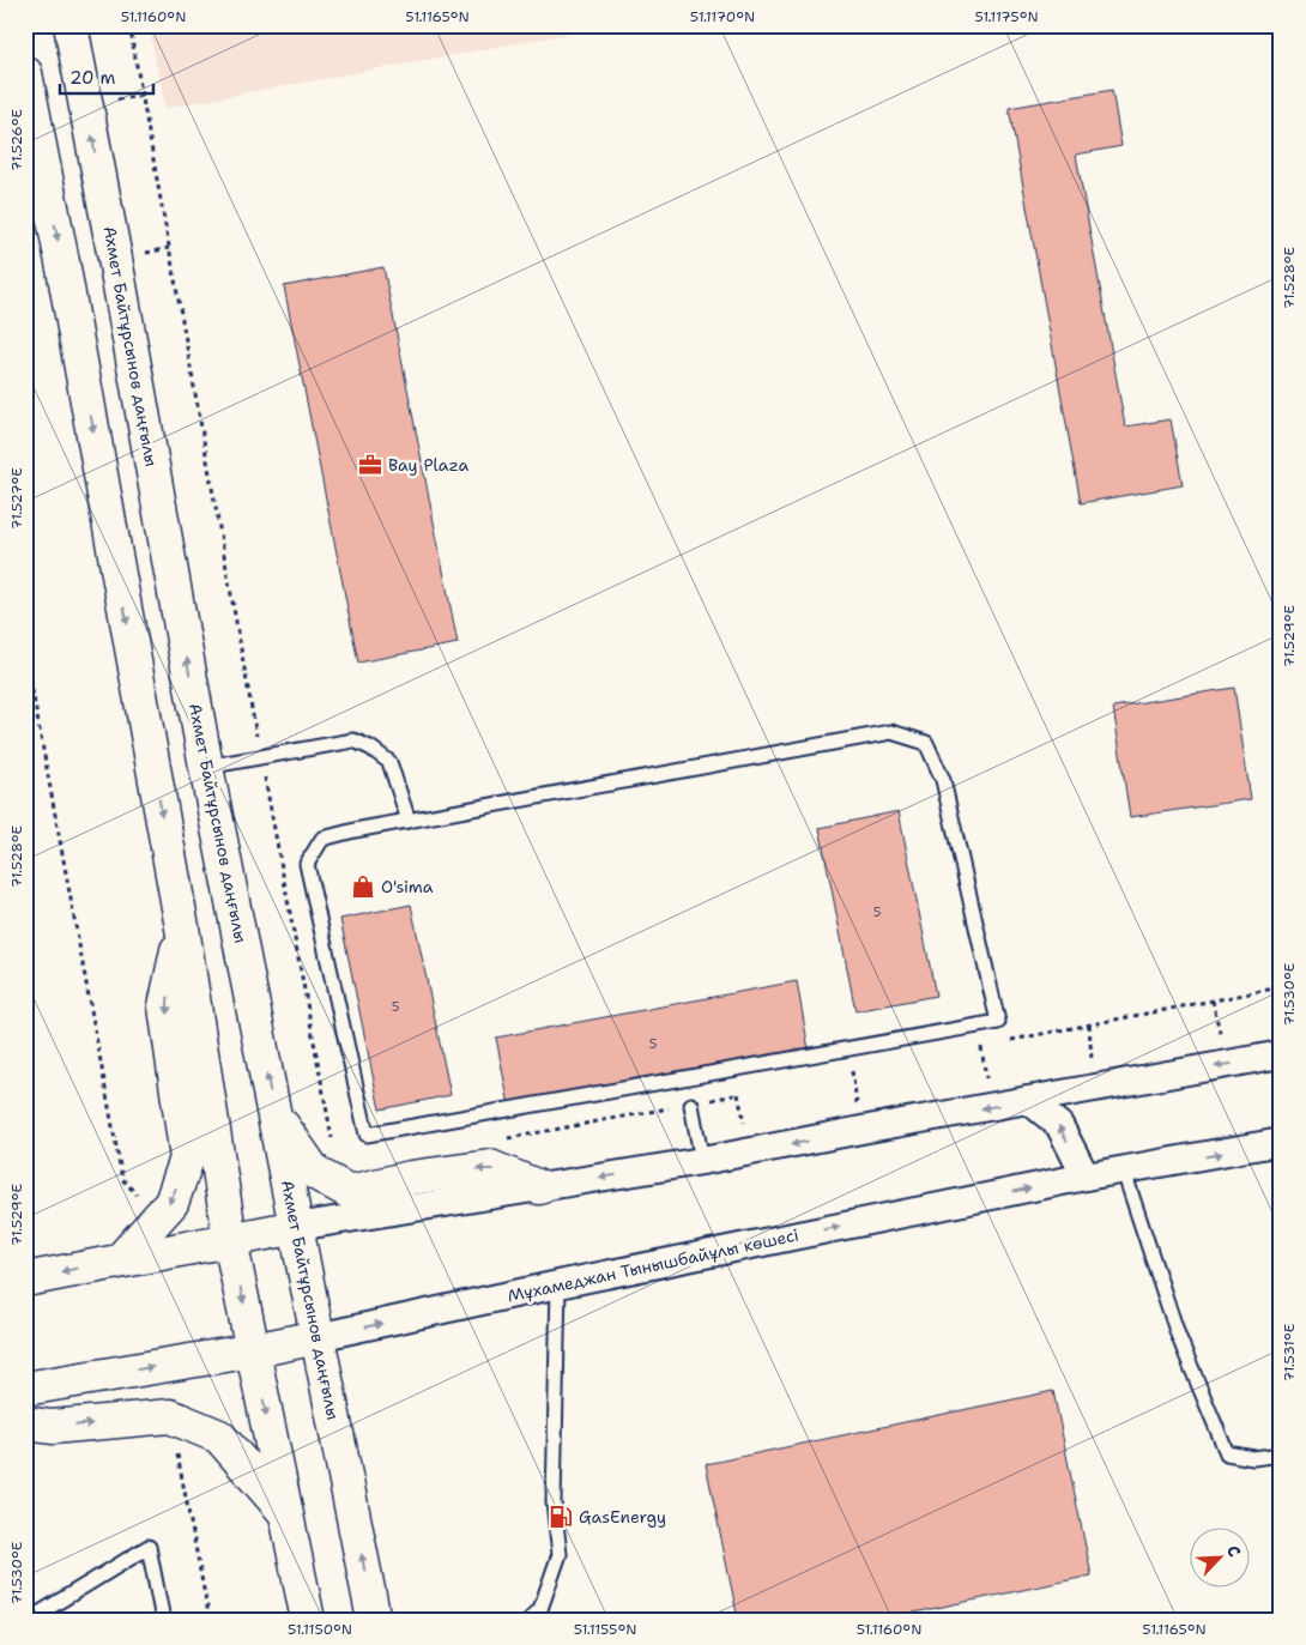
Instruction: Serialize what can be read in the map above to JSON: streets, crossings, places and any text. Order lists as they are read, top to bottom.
{
  "streets": {
    "street": ["Ахмет Байтұрсынов даңғылы", "Мұхамеджан Тынышбайұлы көшесі"]
  },
  "crossings": [
    ["Ахмет Байтұрсынов даңғылы", "Мұхамеджан Тынышбайұлы көшесі"]
  ],
  "places": {
    "office": ["Bay Plaza"],
    "shop": ["O'sima"],
    "fuel station": ["GasEnergy"]
  },
  "house_numbers": ["5", "5", "5"],
  "scale_bar": "20 m",
  "north": "top right",
  "coordinates": [
    "51.1160°N",
    "51.1165°N",
    "51.1170°N",
    "51.1175°N",
    "71.526°E",
    "71.528°E",
    "71.527°E",
    "71.529°E",
    "71.530°E",
    "71.531°E",
    "51.1150°N",
    "51.1155°N"
  ]
}
